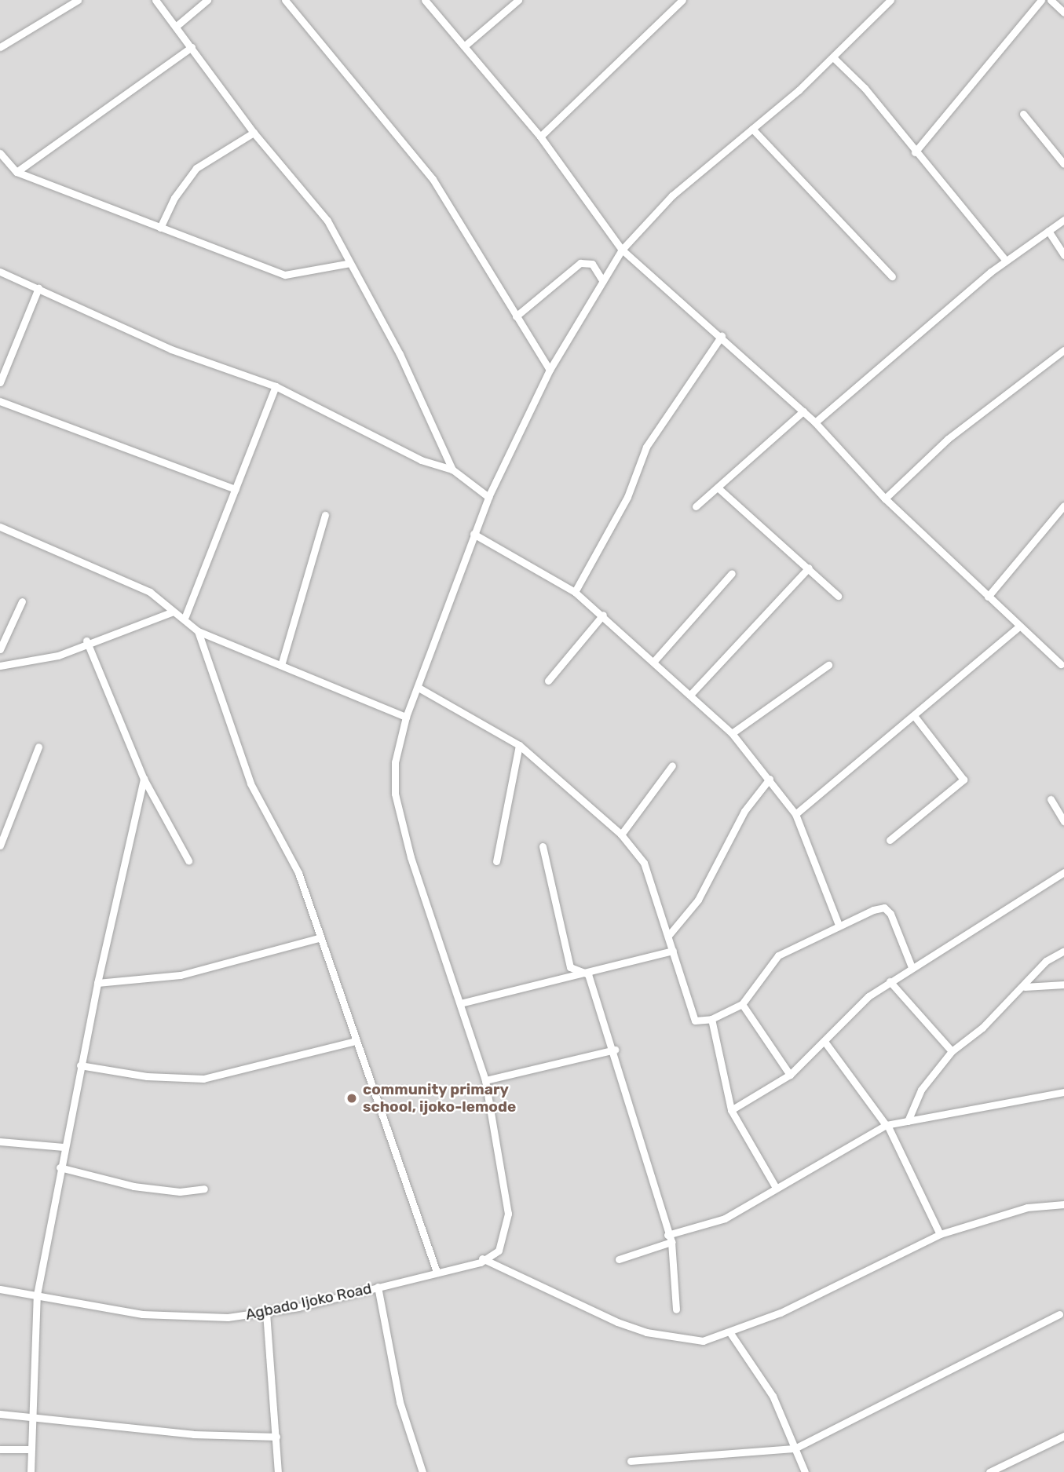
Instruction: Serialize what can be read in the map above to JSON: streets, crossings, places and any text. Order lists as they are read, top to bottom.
{
  "streets": {
    "street": ["Agbado Ijoko Road"]
  },
  "places": ["community primary school, ijoko-lemode"]
}
